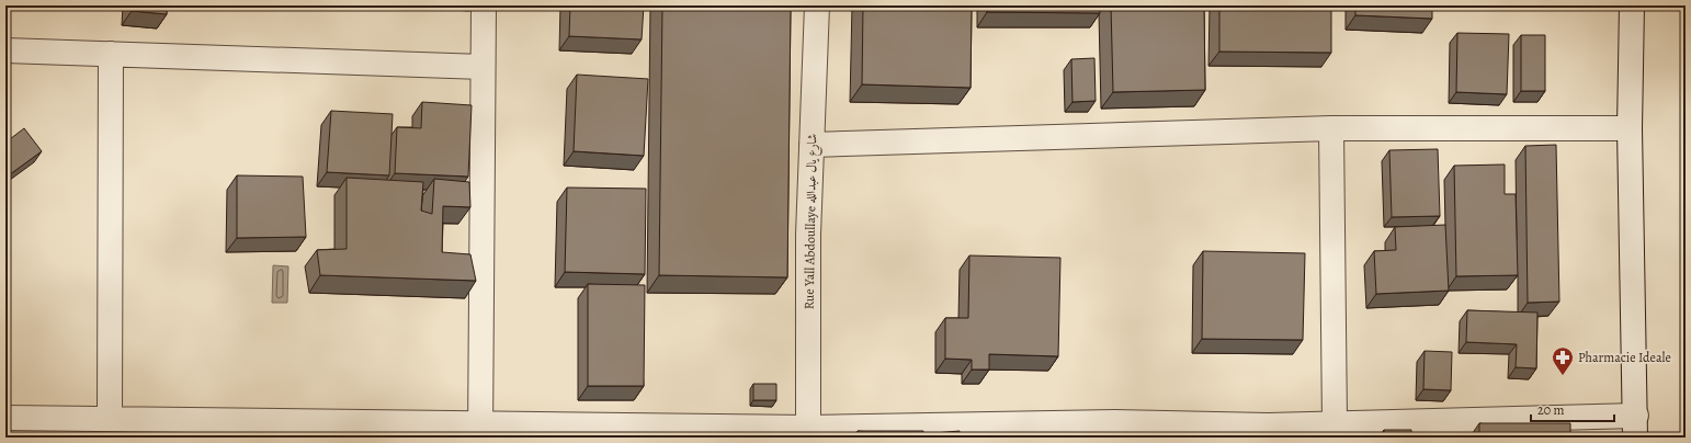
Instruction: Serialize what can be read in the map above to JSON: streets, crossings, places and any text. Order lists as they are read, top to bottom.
{
  "streets": {
    "street": ["Rue Yall Abdoullaye شارع يال عبدالله"]
  },
  "places": {
    "pharmacy": ["Pharmacie Ideale"]
  },
  "scale_bar": "20 m"
}
